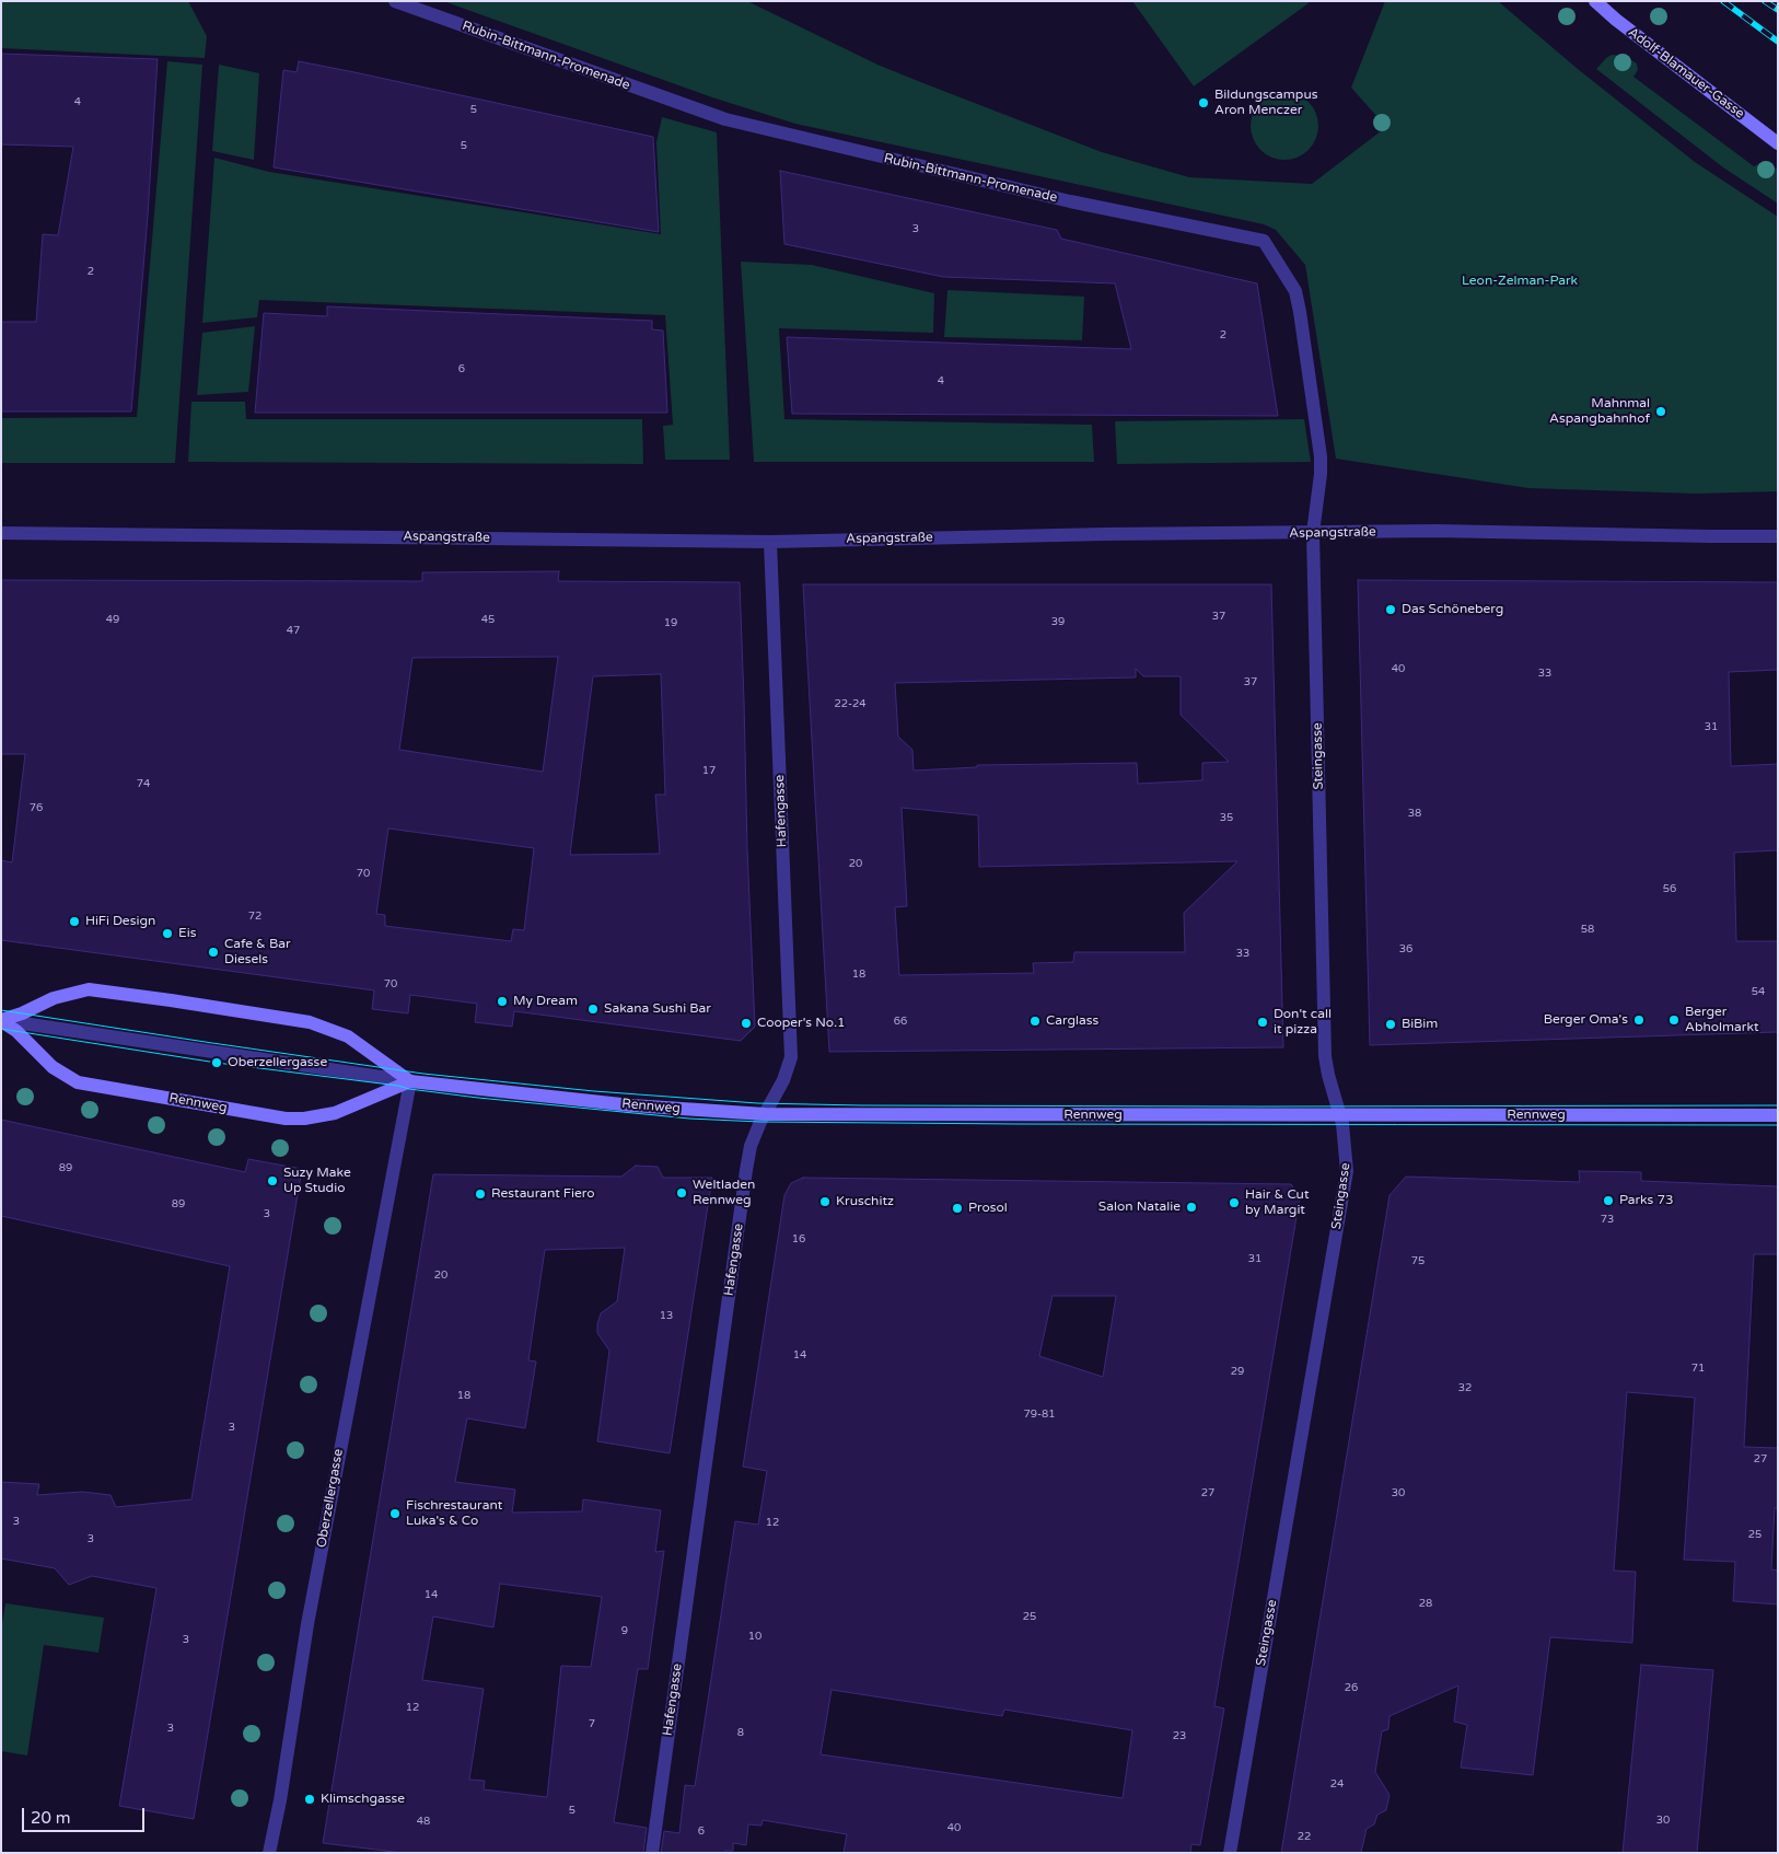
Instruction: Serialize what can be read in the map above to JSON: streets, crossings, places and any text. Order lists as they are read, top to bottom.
{
  "streets": {
    "main road": ["Adolf-Blamauer-Gasse", "Rennweg"],
    "street": [
      "Rubin-Bittmann-Promenade",
      "Aspangstraße",
      "Steingasse",
      "Hafengasse",
      "Oberzellergasse"
    ]
  },
  "crossings": [
    ["Rubin-Bittmann-Promenade", "Aspangstraße"],
    ["Rubin-Bittmann-Promenade", "Steingasse"],
    ["Aspangstraße", "Steingasse"],
    ["Aspangstraße", "Hafengasse"],
    ["Steingasse", "Rennweg"],
    ["Hafengasse", "Rennweg"],
    ["Rennweg", "Oberzellergasse"]
  ],
  "parks": ["Leon-Zelman-Park"],
  "places": [
    "Bildungscampus Aron Menczer",
    "Mahnmal Aspangbahnhof",
    "Das Schöneberg",
    "HiFi Design",
    "Eis",
    "Cafe & Bar Diesels",
    "My Dream",
    "Sakana Sushi Bar",
    "Berger Oma's",
    "Berger Abholmarkt",
    "Carglass",
    "Don't call it pizza",
    "Cooper's No.1",
    "BiBim",
    "Oberzellergasse",
    "Suzy Make Up Studio",
    "Weltladen Rennweg",
    "Restaurant Fiero",
    "Parks 73",
    "Kruschitz",
    "Hair & Cut by Margit",
    "Salon Natalie",
    "Prosol",
    "Fischrestaurant Luka's & Co",
    "Klimschgasse"
  ],
  "house_numbers": [
    "4",
    "5",
    "5",
    "3",
    "2",
    "2",
    "6",
    "4",
    "37",
    "49",
    "45",
    "39",
    "19",
    "47",
    "40",
    "33",
    "37",
    "22-24",
    "31",
    "17",
    "74",
    "76",
    "38",
    "35",
    "20",
    "70",
    "56",
    "72",
    "58",
    "36",
    "33",
    "18",
    "70",
    "54",
    "66",
    "89",
    "89",
    "3",
    "73",
    "16",
    "31",
    "75",
    "20",
    "13",
    "14",
    "71",
    "29",
    "32",
    "18",
    "79-81",
    "3",
    "27",
    "27",
    "30",
    "3",
    "12",
    "25",
    "3",
    "14",
    "28",
    "25",
    "9",
    "10",
    "3",
    "26",
    "12",
    "7",
    "3",
    "8",
    "23",
    "24",
    "5",
    "30",
    "48",
    "40",
    "6",
    "22"
  ],
  "scale_bar": "20 m"
}
